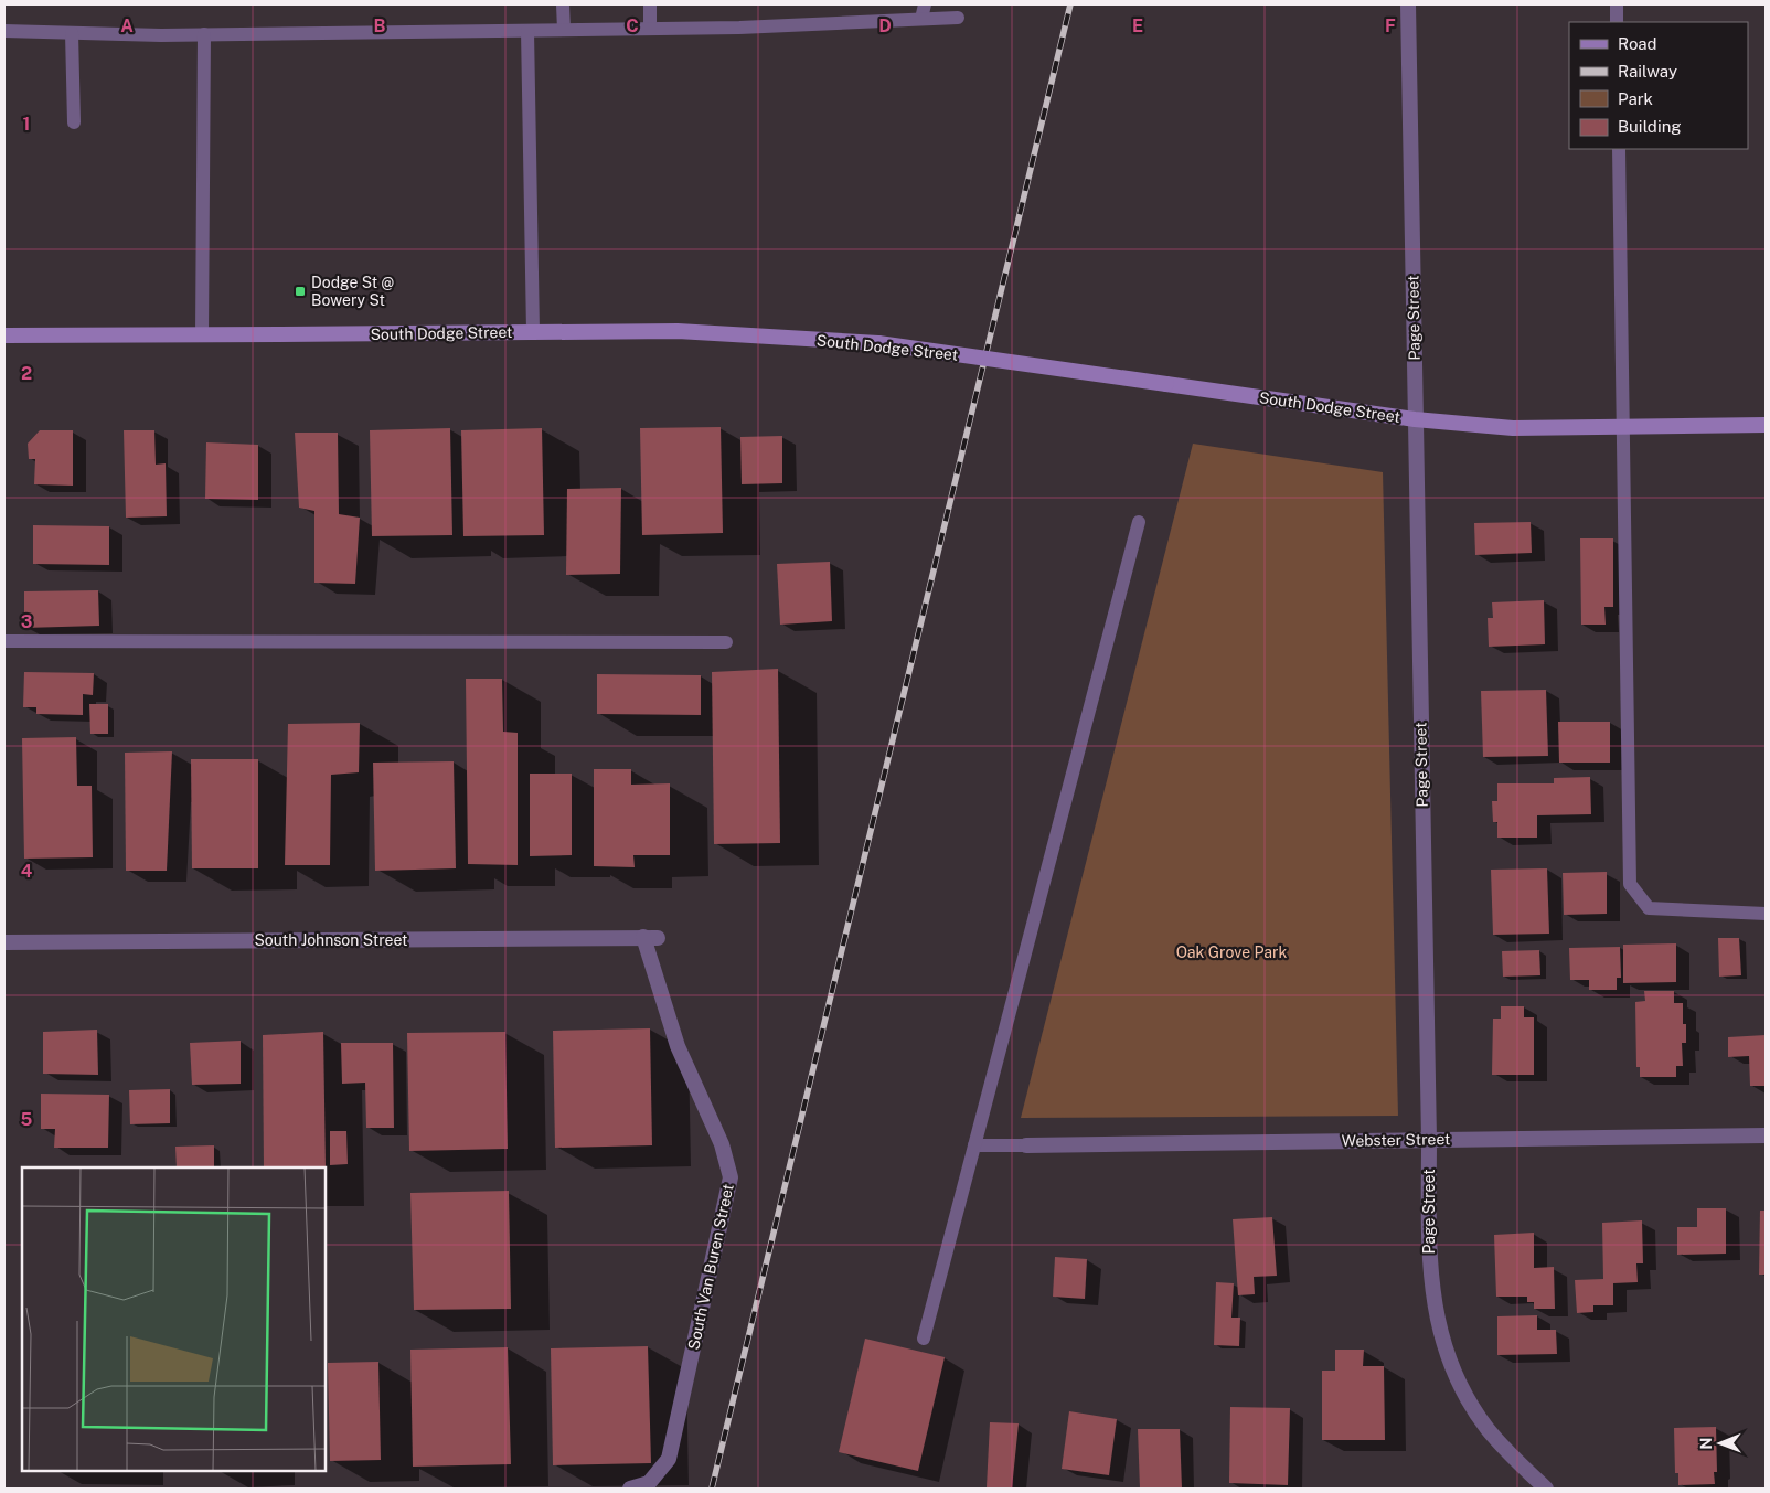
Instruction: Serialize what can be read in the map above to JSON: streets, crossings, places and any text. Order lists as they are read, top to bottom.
{
  "streets": {
    "main road": ["South Dodge Street"],
    "street": [
      "Page Street",
      "South Johnson Street",
      "Webster Street",
      "South Van Buren Street"
    ]
  },
  "crossings": [
    ["Page Street", "South Dodge Street"],
    ["Page Street", "Webster Street"],
    ["South Johnson Street", "South Van Buren Street"]
  ],
  "parks": ["Oak Grove Park"],
  "places": {
    "transit": ["Dodge St @ Bowery St"]
  },
  "legend": [
    "Road",
    "Railway",
    "Park",
    "Building"
  ],
  "north": "left",
  "grid": {
    "columns": [
      "A",
      "B",
      "C",
      "D",
      "E",
      "F"
    ],
    "rows": [
      "1",
      "2",
      "3",
      "4",
      "5"
    ]
  }
}
